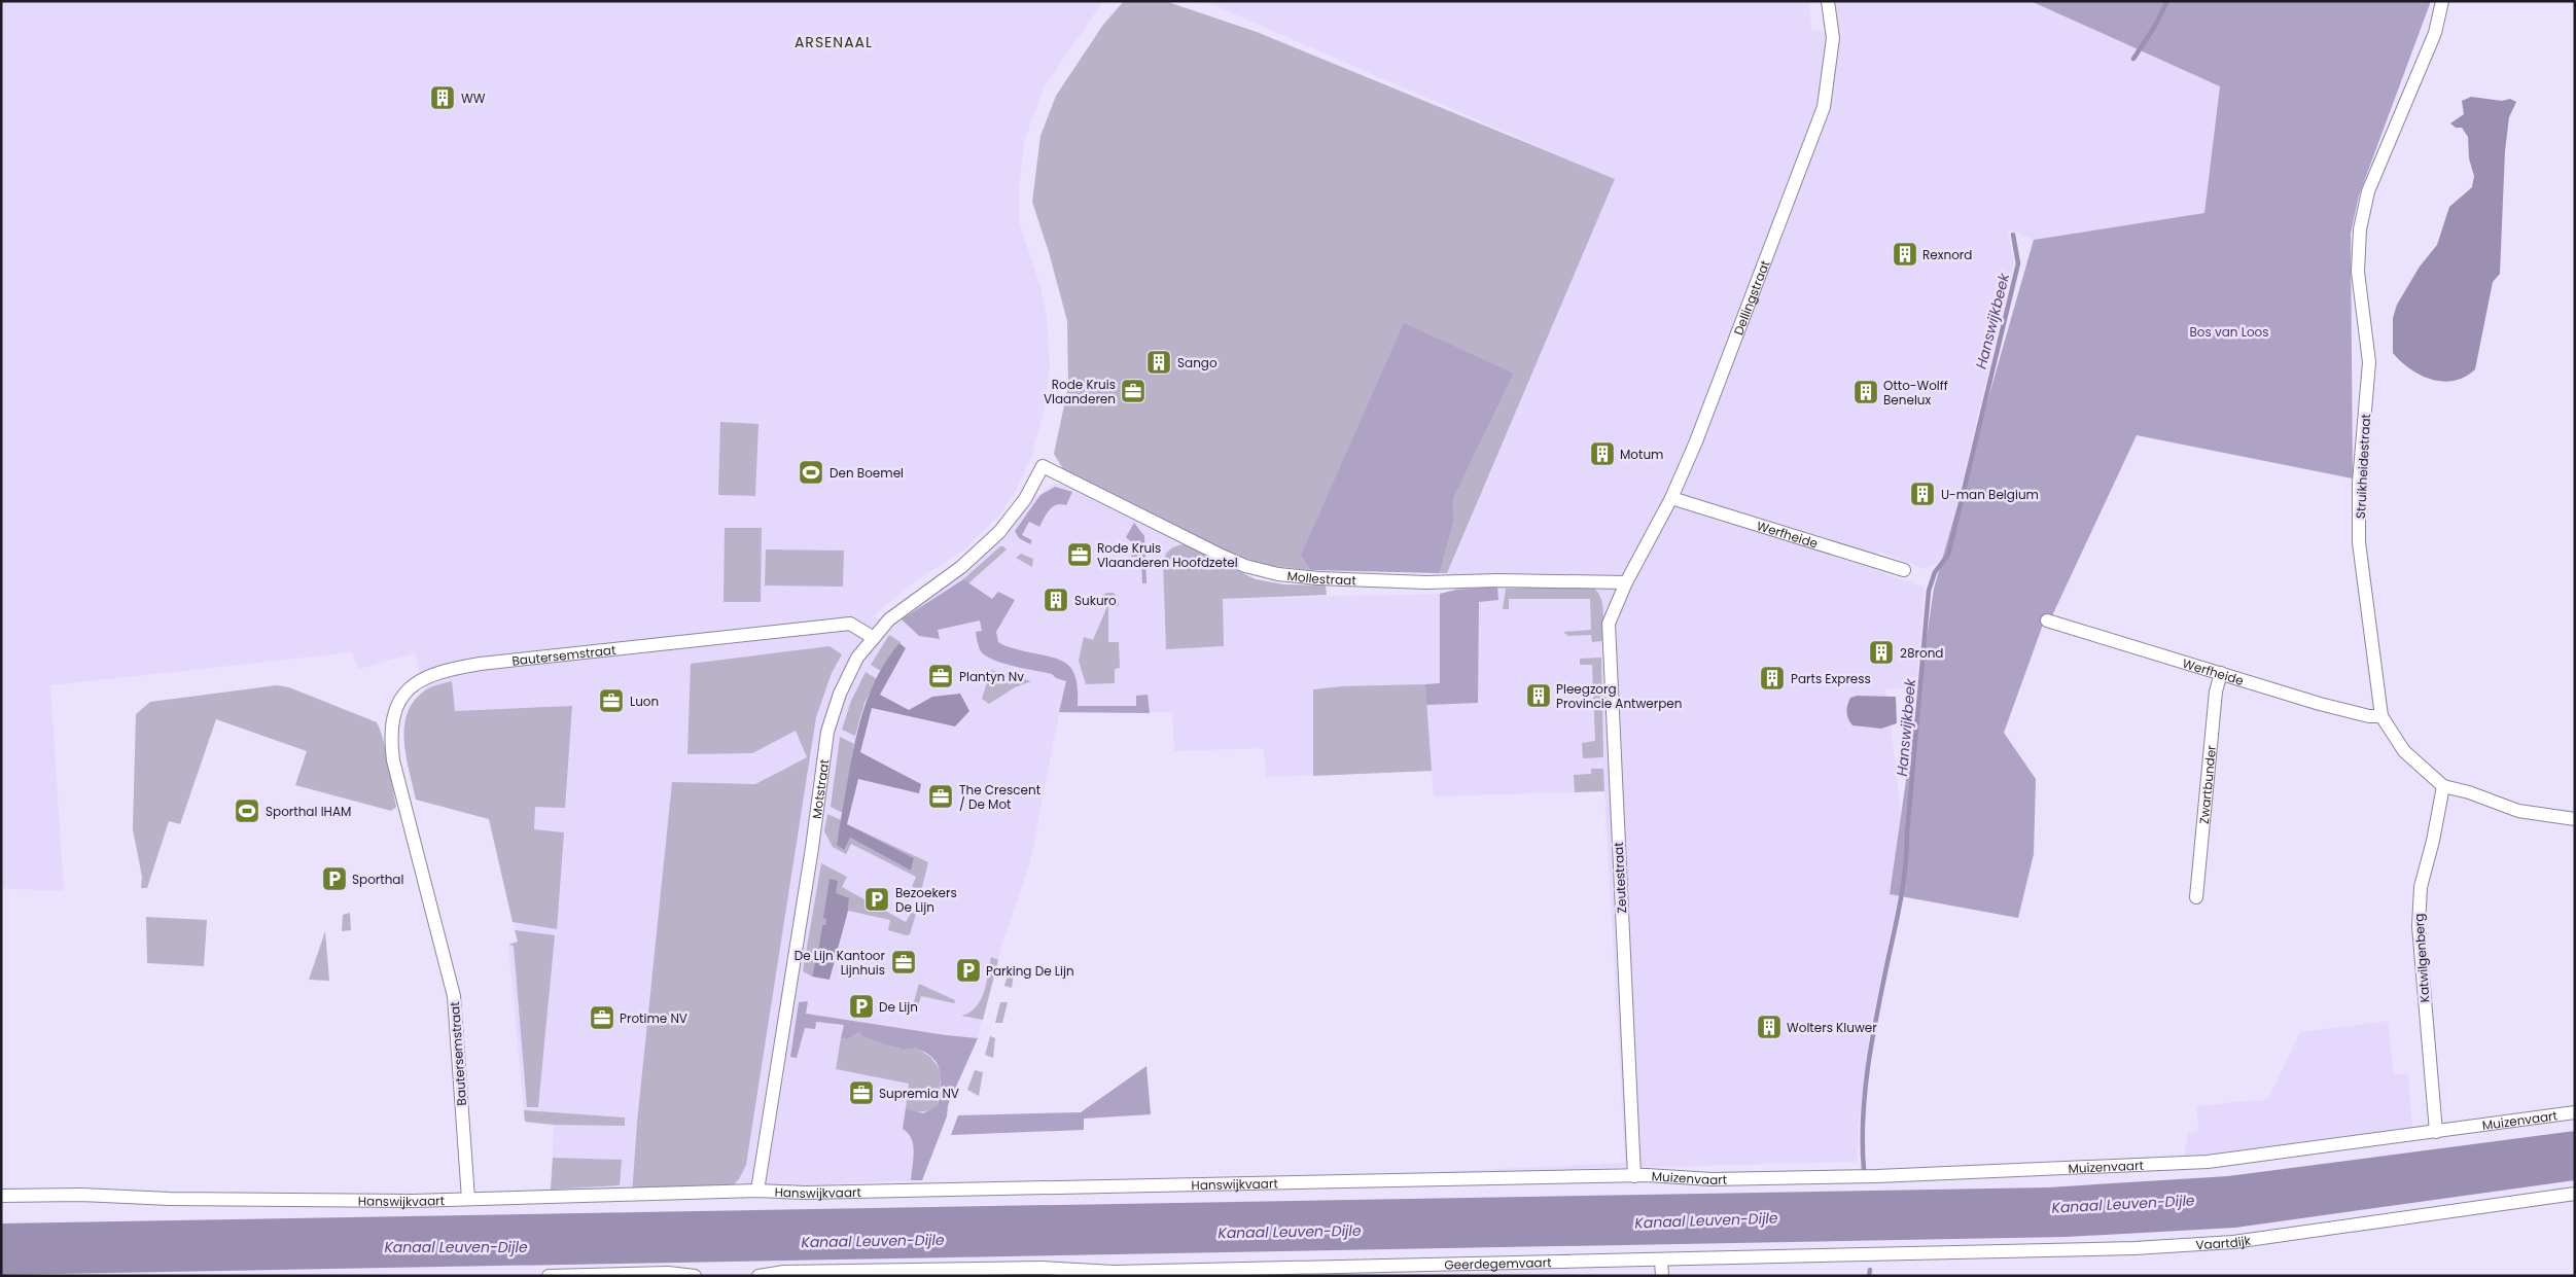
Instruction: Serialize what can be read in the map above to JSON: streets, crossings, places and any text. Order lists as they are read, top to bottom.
{
  "streets": {
    "street": [
      "Dellingstraat",
      "Struikheidestraat",
      "Werfheide",
      "Mollestraat",
      "Bautersemstraat",
      "Zwartbunder",
      "Motstraat",
      "Zeutestraat",
      "Katwilgenberg",
      "Muizenvaart",
      "Hanswijkvaart",
      "Vaartdijk",
      "Geerdegemvaart"
    ]
  },
  "crossings": [
    ["Dellingstraat", "Werfheide"],
    ["Dellingstraat", "Mollestraat"],
    ["Dellingstraat", "Zeutestraat"],
    ["Struikheidestraat", "Werfheide"],
    ["Struikheidestraat", "Katwilgenberg"],
    ["Werfheide", "Zwartbunder"],
    ["Mollestraat", "Motstraat"],
    ["Mollestraat", "Zeutestraat"],
    ["Bautersemstraat", "Motstraat"],
    ["Bautersemstraat", "Hanswijkvaart"],
    ["Motstraat", "Hanswijkvaart"],
    ["Zeutestraat", "Muizenvaart"],
    ["Zeutestraat", "Hanswijkvaart"],
    ["Katwilgenberg", "Muizenvaart"],
    ["Muizenvaart", "Hanswijkvaart"],
    ["Vaartdijk", "Geerdegemvaart"]
  ],
  "districts": ["ARSENAAL"],
  "water": ["Hanswijkbeek", "Kanaal Leuven-Dijle"],
  "parks": ["Bos van Loos"],
  "places": {
    "building": [
      "WW",
      "Rexnord",
      "Sango",
      "Otto-Wolff Benelux",
      "Motum",
      "U-man Belgium",
      "Sukuro",
      "28rond",
      "Parts Express",
      "Pleegzorg Provincie Antwerpen",
      "Wolters Kluwer"
    ],
    "office": [
      "Rode Kruis Vlaanderen",
      "Rode Kruis Vlaanderen Hoofdzetel",
      "Plantyn Nv",
      "Luon",
      "The Crescent / De Mot",
      "De Lijn Kantoor Lijnhuis",
      "Protime NV",
      "Supremia NV"
    ],
    "sports": ["Den Boemel", "Sporthal IHAM"],
    "parking": [
      "Sporthal",
      "Bezoekers De Lijn",
      "Parking De Lijn",
      "De Lijn"
    ]
  }
}
